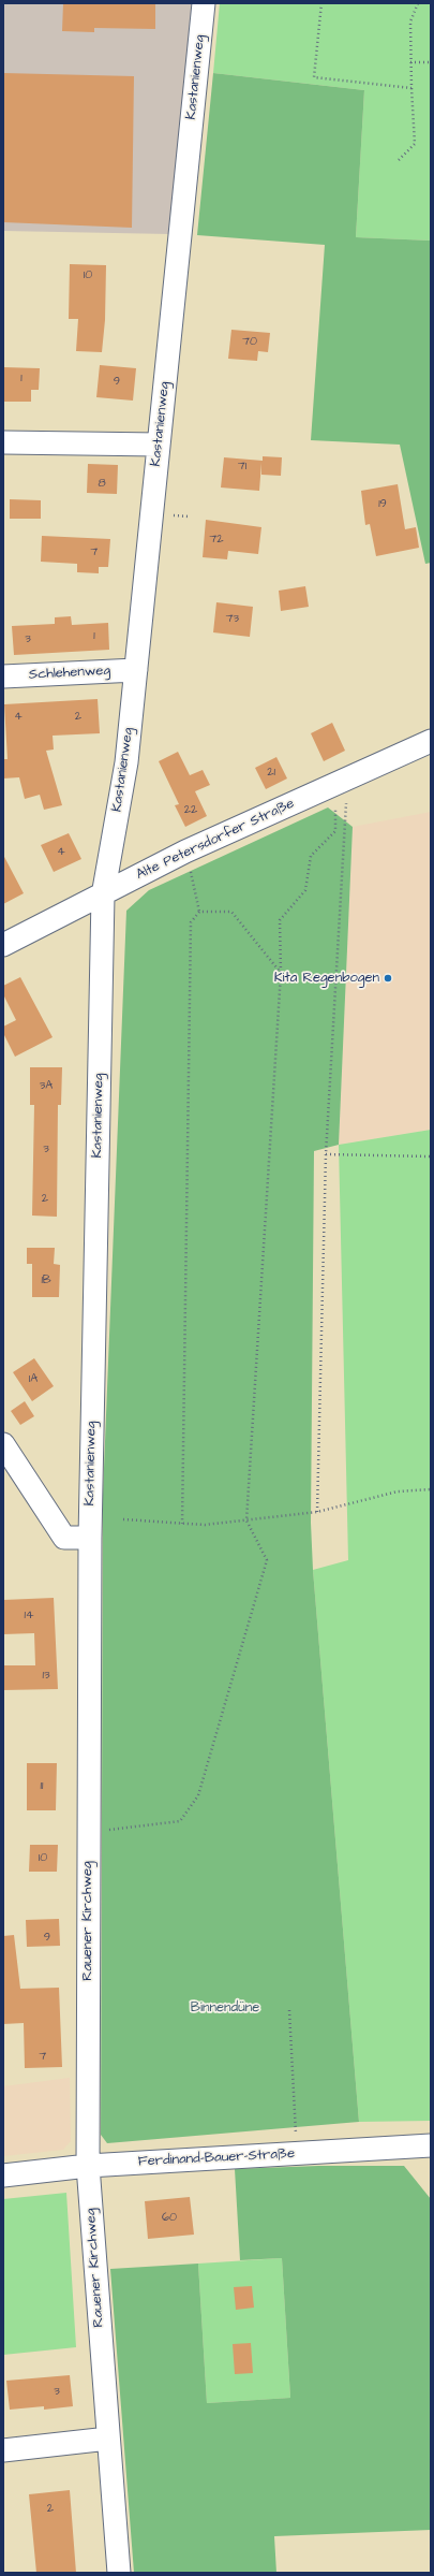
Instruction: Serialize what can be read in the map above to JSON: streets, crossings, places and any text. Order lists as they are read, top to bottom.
{
  "streets": {
    "street": [
      "Kastanienweg",
      "Schlehenweg",
      "Alte Petersdorfer Straße",
      "Rauener Kirchweg",
      "Ferdinand-Bauer-Straße"
    ]
  },
  "crossings": [
    ["Kastanienweg", "Schlehenweg"],
    ["Kastanienweg", "Alte Petersdorfer Straße"],
    ["Kastanienweg", "Rauener Kirchweg"],
    ["Rauener Kirchweg", "Ferdinand-Bauer-Straße"]
  ],
  "parks": ["Binnendüne"],
  "places": ["Kita Regenbogen"],
  "house_numbers": [
    "10",
    "70",
    "1",
    "9",
    "71",
    "8",
    "19",
    "72",
    "7",
    "73",
    "1",
    "3",
    "4",
    "2",
    "21",
    "22",
    "4",
    "3A",
    "3",
    "2",
    "1B",
    "1A",
    "14",
    "13",
    "11",
    "10",
    "9",
    "7",
    "60",
    "3",
    "2"
  ]
}
